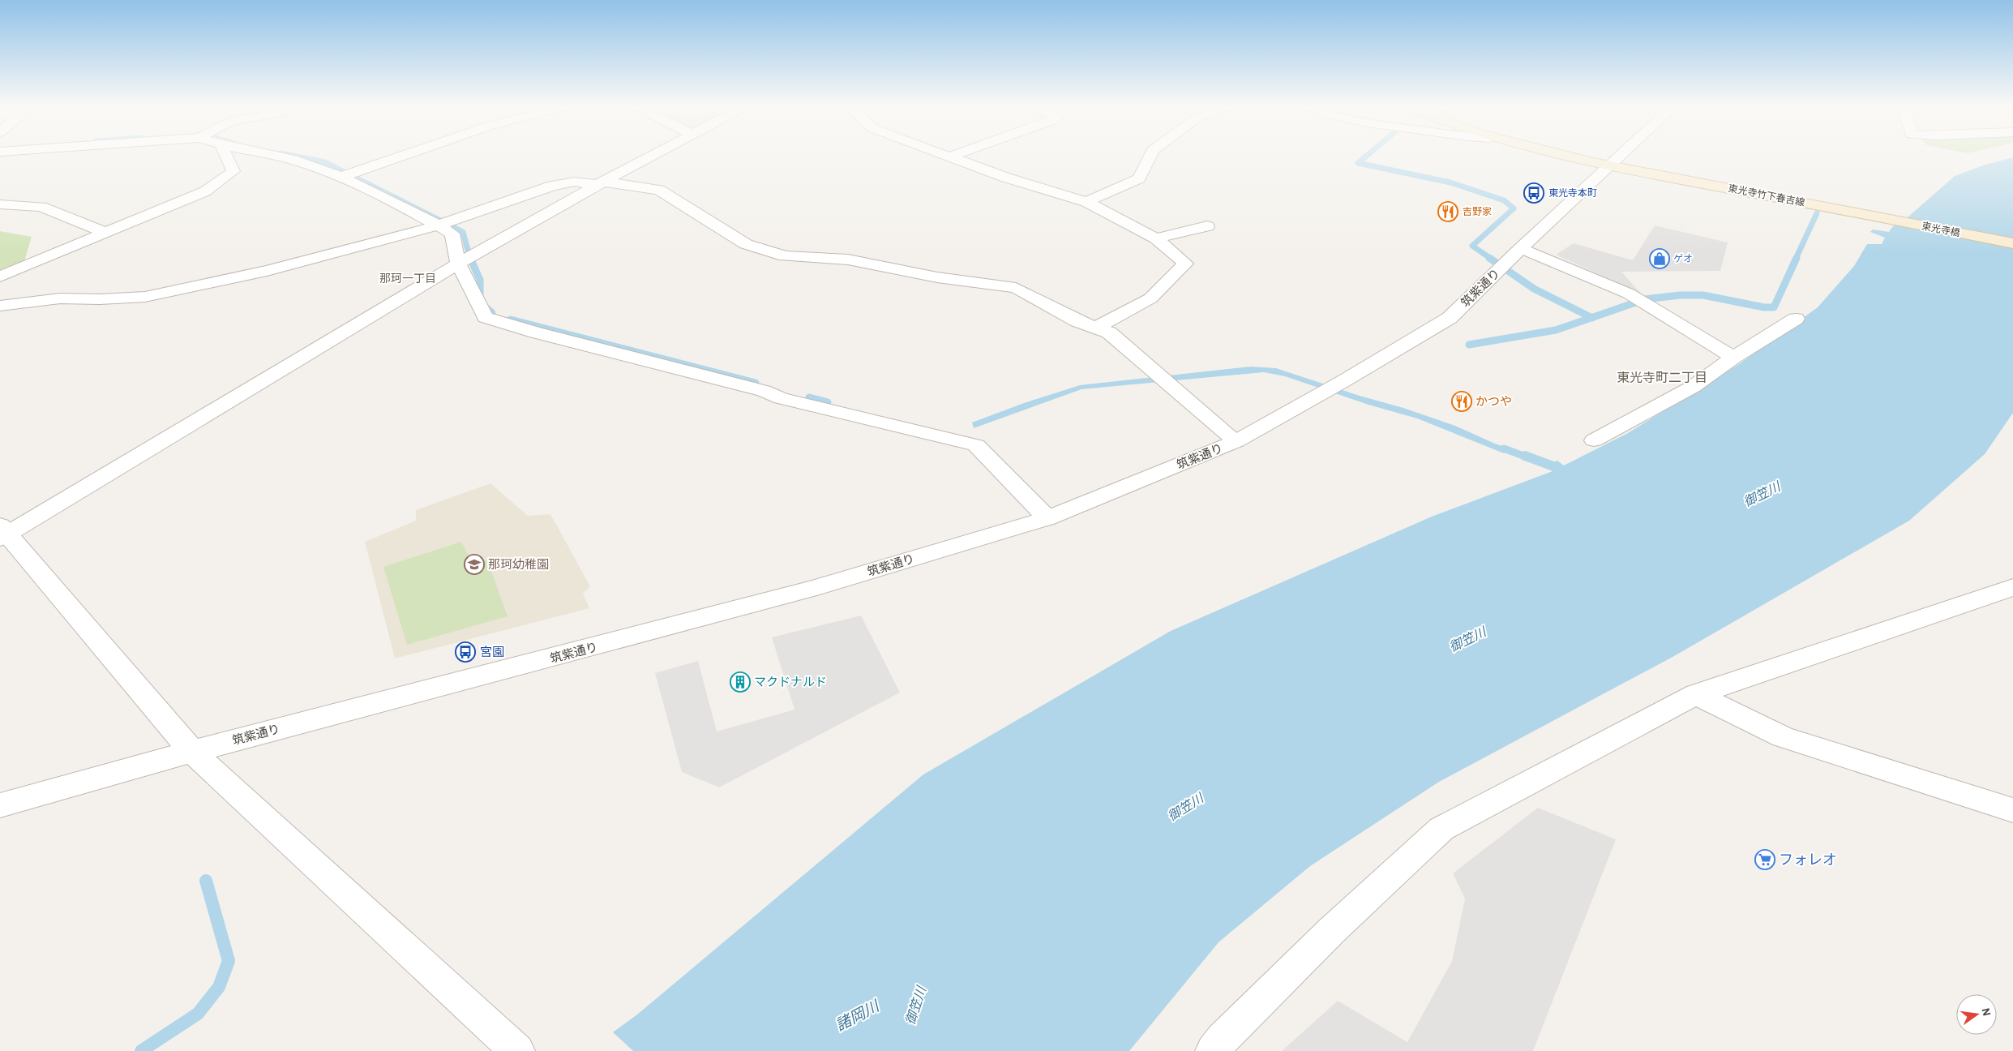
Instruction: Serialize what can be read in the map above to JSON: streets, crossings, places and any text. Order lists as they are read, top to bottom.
{
  "streets": {
    "main road": ["東光寺竹下春吉線", "東光寺橋"],
    "street": ["筑紫通り"]
  },
  "crossings": [
    ["東光寺竹下春吉線", "東光寺橋"],
    ["東光寺竹下春吉線", "筑紫通り"]
  ],
  "districts": ["那珂一丁目", "東光寺町二丁目"],
  "water": ["御笠川", "諸岡川"],
  "places": {
    "bus stop": ["東光寺本町", "宮園"],
    "restaurant": ["吉野家", "かつや"],
    "shop": ["ゲオ"],
    "school or university": ["那珂幼稚園"],
    "building": ["マクドナルド"],
    "supermarket": ["フォレオ"]
  },
  "north": "right"
}
